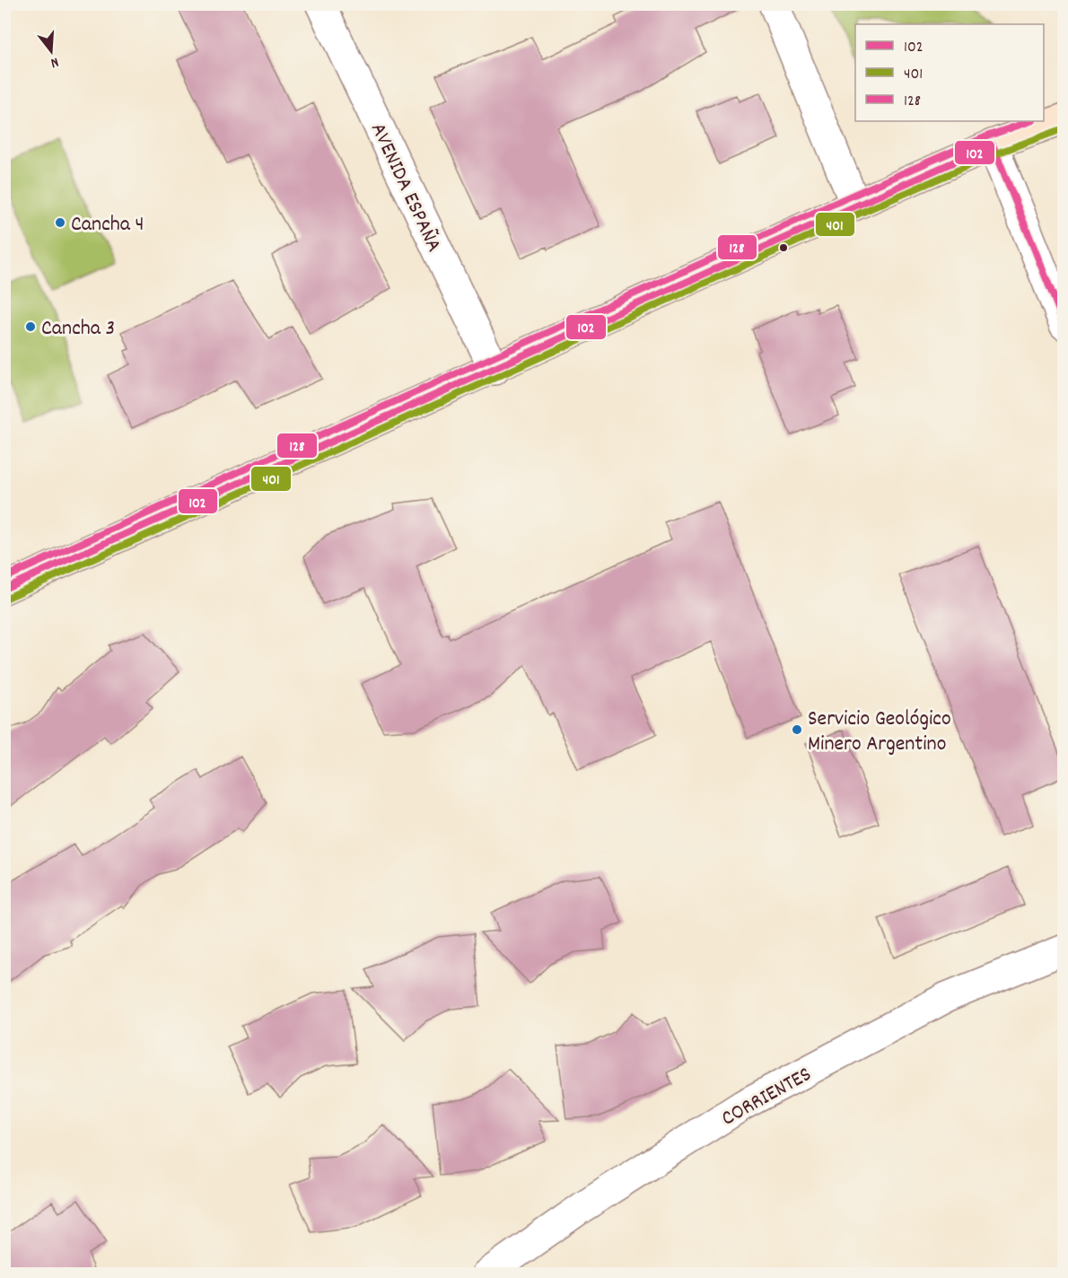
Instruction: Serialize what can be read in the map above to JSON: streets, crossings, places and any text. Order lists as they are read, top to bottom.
{
  "streets": {
    "street": ["AVENIDA ESPAÑA", "CORRIENTES"]
  },
  "places": ["Cancha 4", "Cancha 3", "Servicio Geológico Minero Argentino"],
  "lines": ["transit line 128", "transit line 401", "transit line 102"],
  "legend": ["102", "401", "128"],
  "north": "bottom"
}
